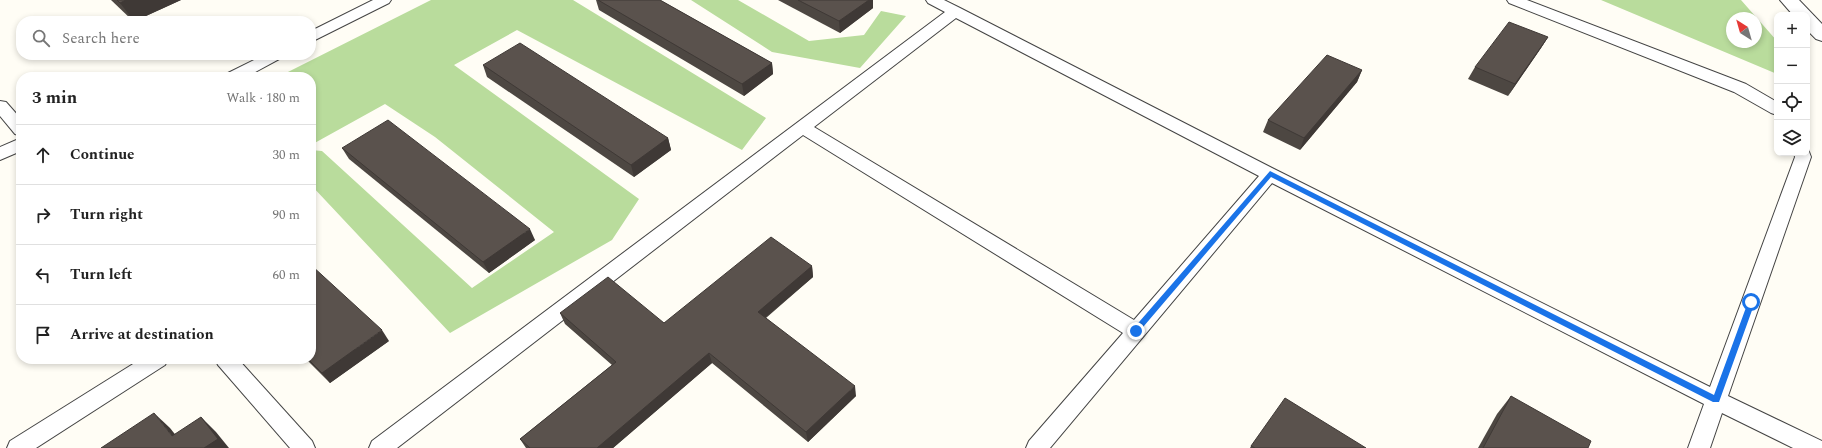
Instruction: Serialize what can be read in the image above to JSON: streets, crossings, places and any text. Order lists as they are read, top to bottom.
{
  "north": "top left",
  "page": {
    "map_buttons": ["+", "−"],
    "search": "Search here",
    "heading": ["3 min", "Walk · 180 m"],
    "list": [
      ["Continue", "30 m"],
      ["Turn right", "90 m"],
      ["Turn left", "60 m"],
      "Arrive at destination"
    ]
  }
}
